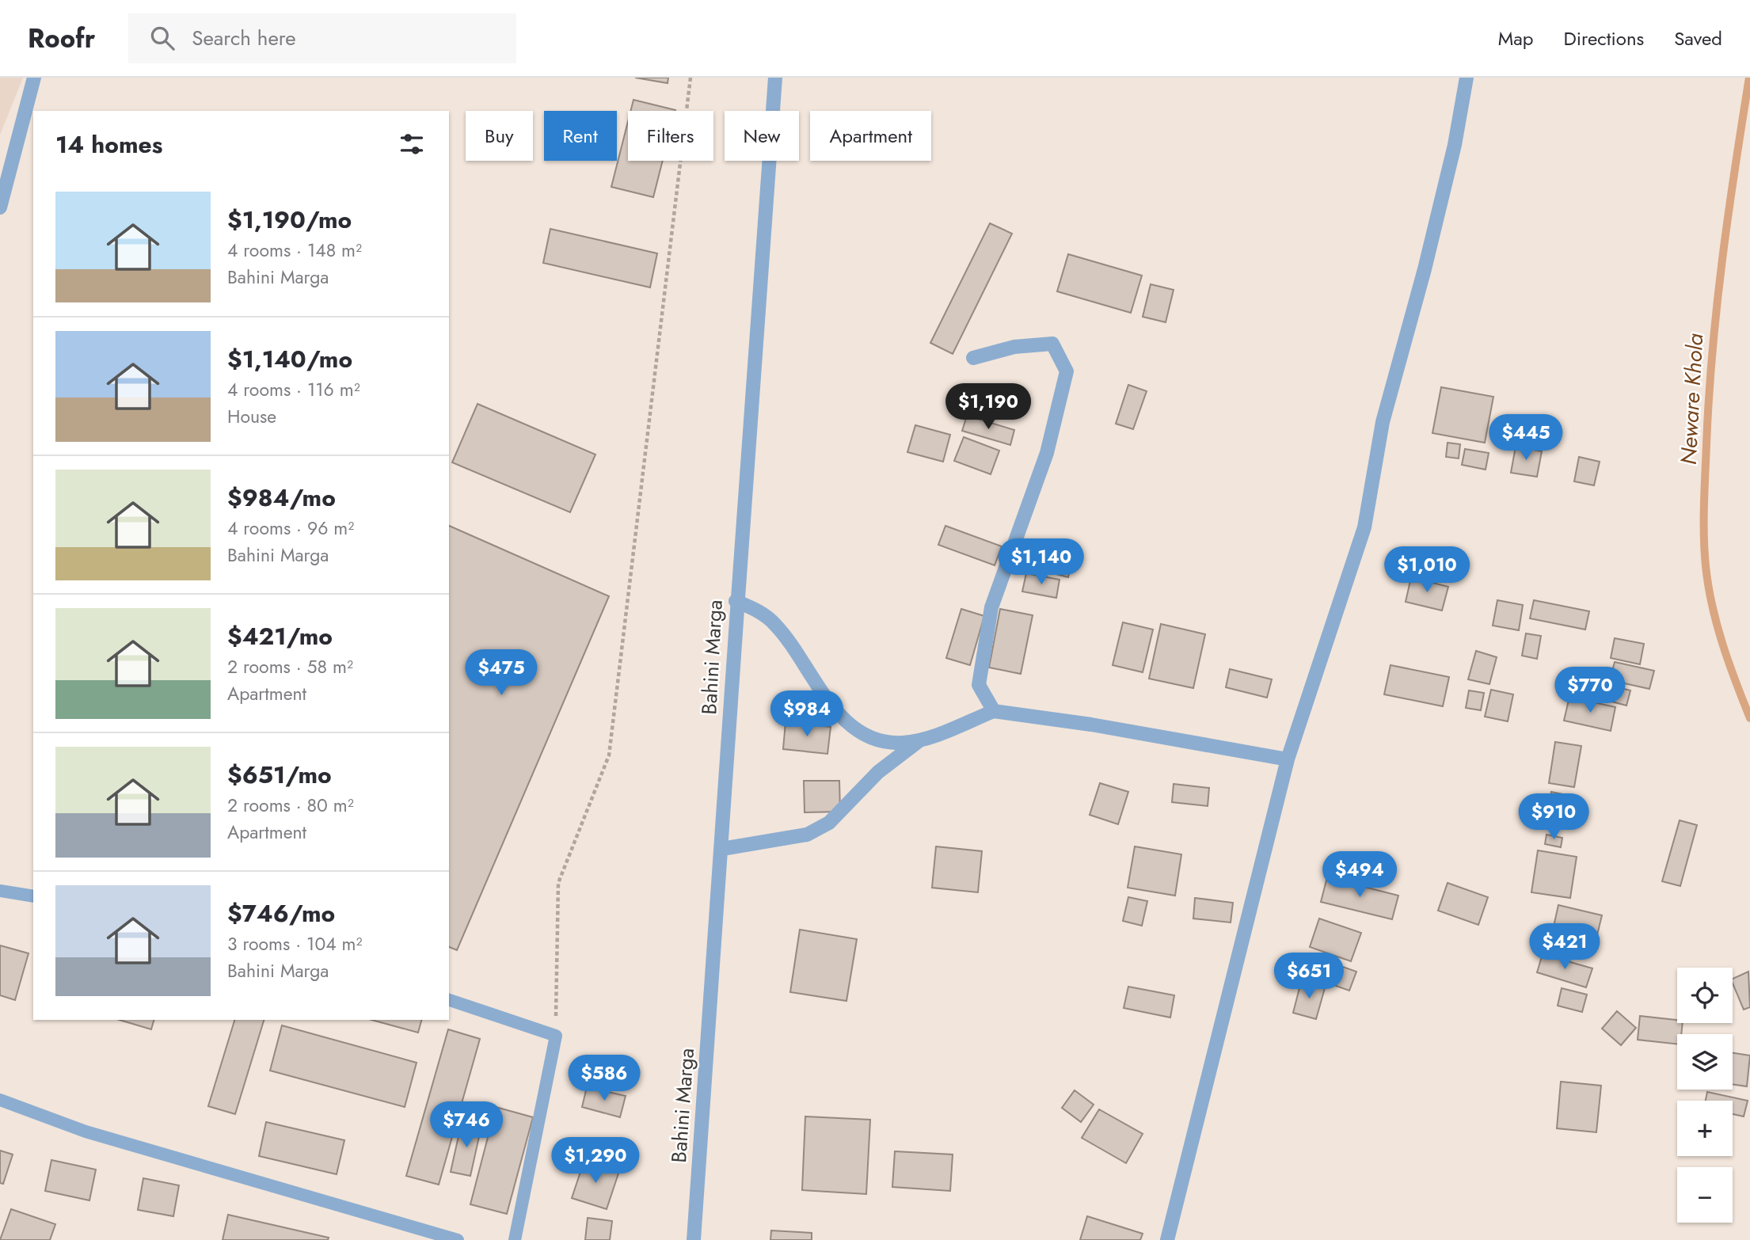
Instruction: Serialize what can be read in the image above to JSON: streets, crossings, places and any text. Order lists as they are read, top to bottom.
{
  "streets": {
    "street": ["Bahini Marga"]
  },
  "water": ["Neware Khola"],
  "page": {
    "header": "Roofr",
    "search": "Search here",
    "nav": ["Map", "Directions", "Saved"],
    "chip": [
      "Buy",
      "Rent",
      "Filters",
      "New",
      "Apartment"
    ],
    "heading": "14 homes",
    "list": [
      {
        "name": "$1,190/mo",
        "note": "4 rooms · 148 m² · Bahini Marga"
      },
      {
        "name": "$1,140/mo",
        "note": "4 rooms · 116 m² · House"
      },
      {
        "name": "$984/mo",
        "note": "4 rooms · 96 m² · Bahini Marga"
      },
      {
        "name": "$421/mo",
        "note": "2 rooms · 58 m² · Apartment"
      },
      {
        "name": "$651/mo",
        "note": "2 rooms · 80 m² · Apartment"
      },
      {
        "name": "$746/mo",
        "note": "3 rooms · 104 m² · Bahini Marga"
      }
    ],
    "price": [
      "$1,190",
      "$445",
      "$1,140",
      "$1,010",
      "$475",
      "$770",
      "$984",
      "$910",
      "$494",
      "$421",
      "$651",
      "$586",
      "$746",
      "$1,290"
    ],
    "map_buttons": ["+", "−"]
  }
}
